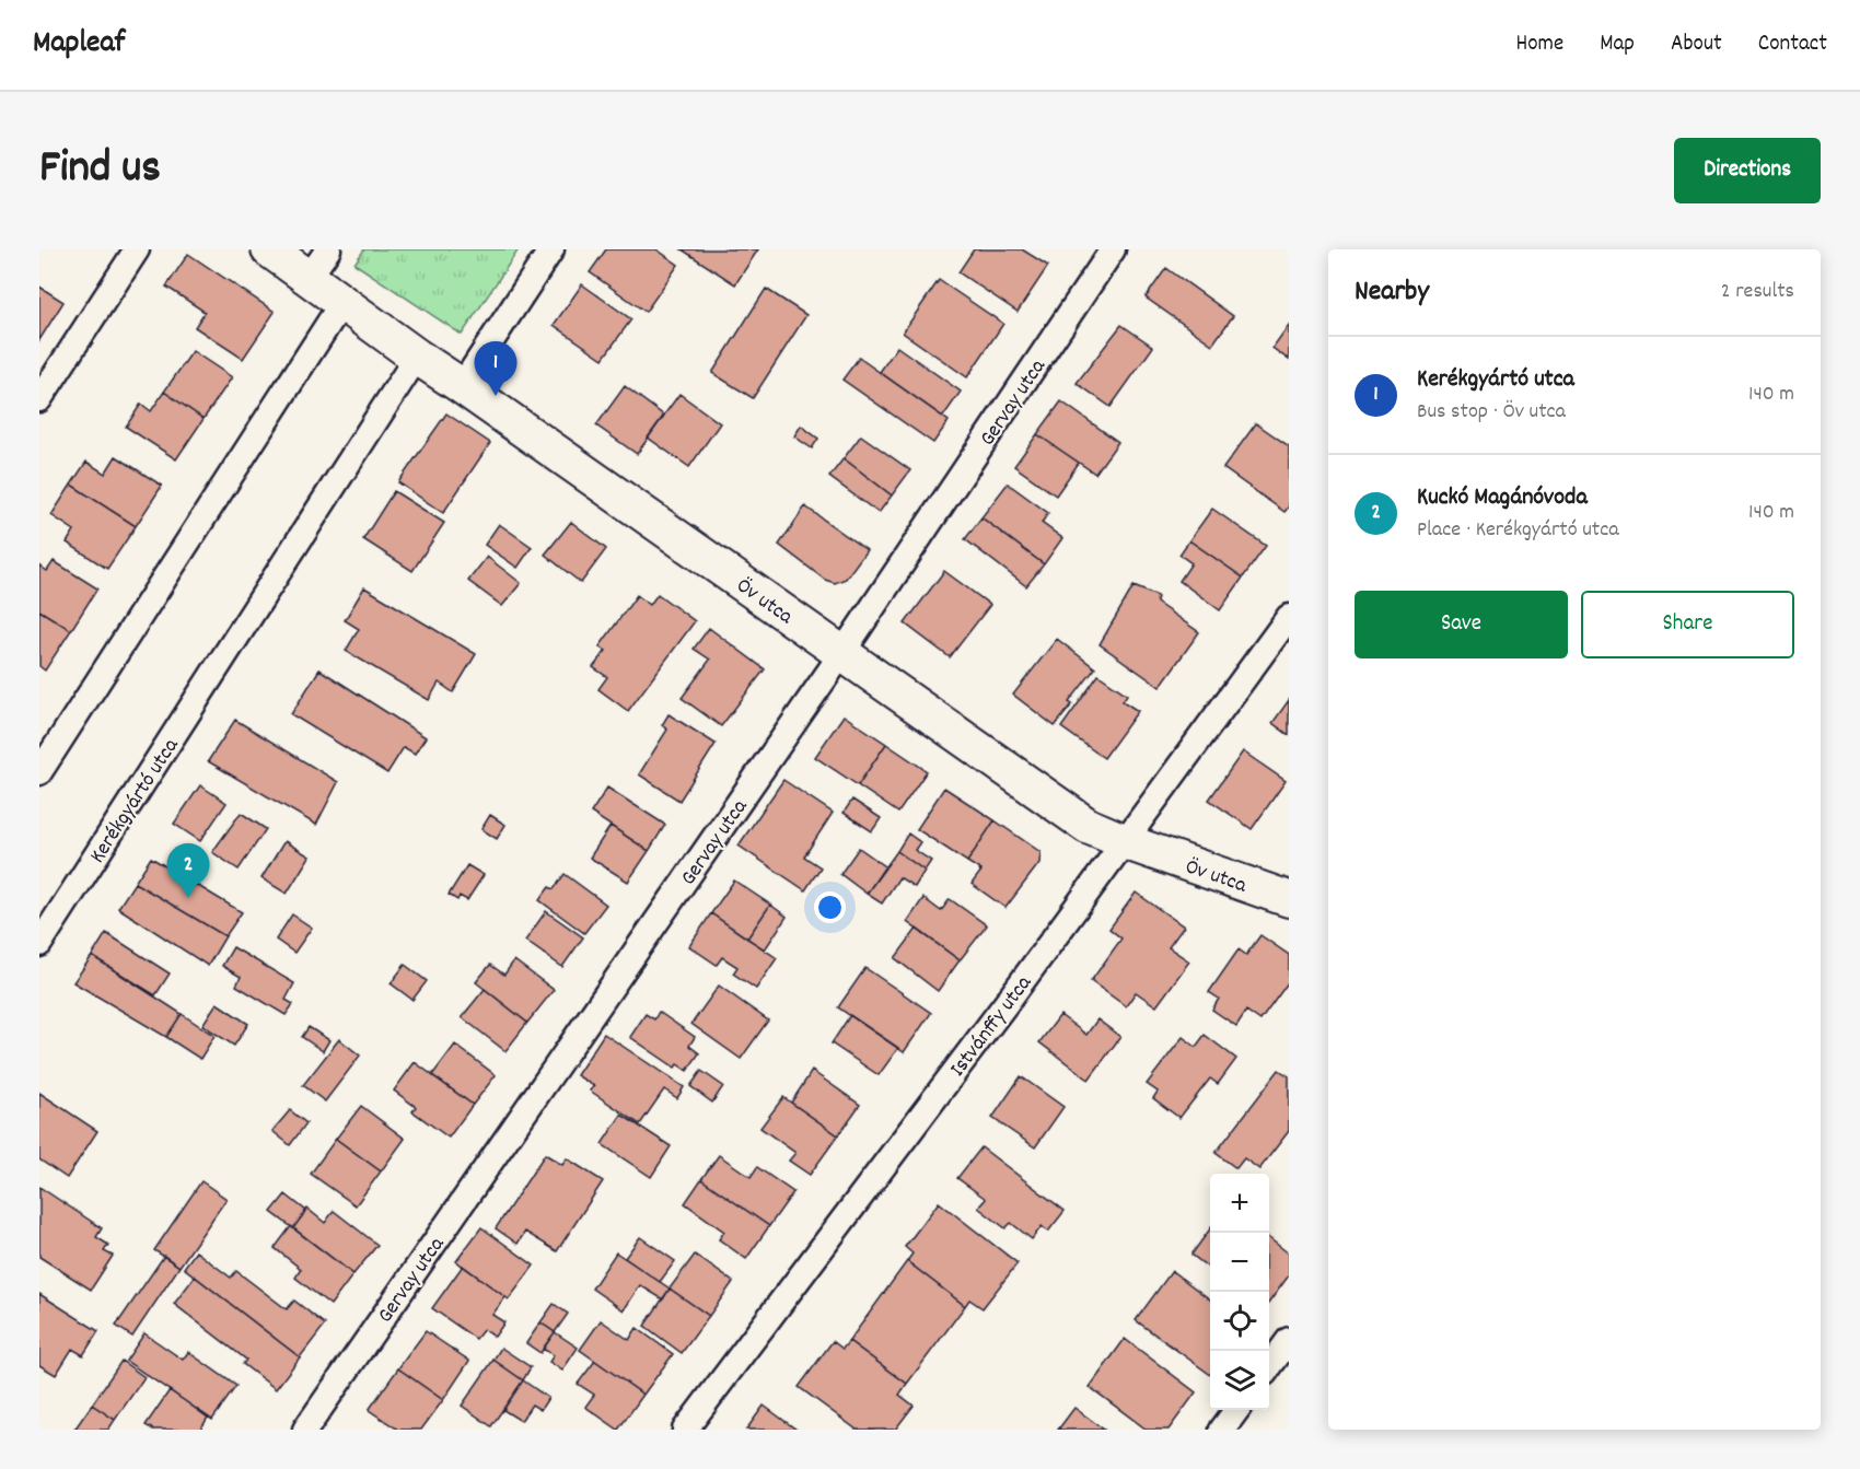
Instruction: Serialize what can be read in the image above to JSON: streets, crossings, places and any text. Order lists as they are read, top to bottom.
{
  "streets": {
    "street": [
      "Gervay utca",
      "Öv utca",
      "Kerékgyártó utca",
      "Istvánffy utca"
    ]
  },
  "crossings": [
    ["Gervay utca", "Öv utca"],
    ["Öv utca", "Kerékgyártó utca"],
    ["Öv utca", "Istvánffy utca"]
  ],
  "page": {
    "header": "Mapleaf",
    "nav": [
      "Home",
      "Map",
      "About",
      "Contact"
    ],
    "title": "Find us",
    "buttons": [
      "Directions",
      ["Save", "Share"]
    ],
    "heading": ["Nearby", "2 results"],
    "list": [
      {
        "mark": "1",
        "name": "Kerékgyártó utca",
        "note": "Bus stop · Öv utca",
        "value": "140 m"
      },
      {
        "mark": "2",
        "name": "Kuckó Magánóvoda",
        "note": "Place · Kerékgyártó utca",
        "value": "140 m"
      }
    ],
    "pins": ["1", "2"],
    "map_buttons": ["+", "−"]
  }
}
